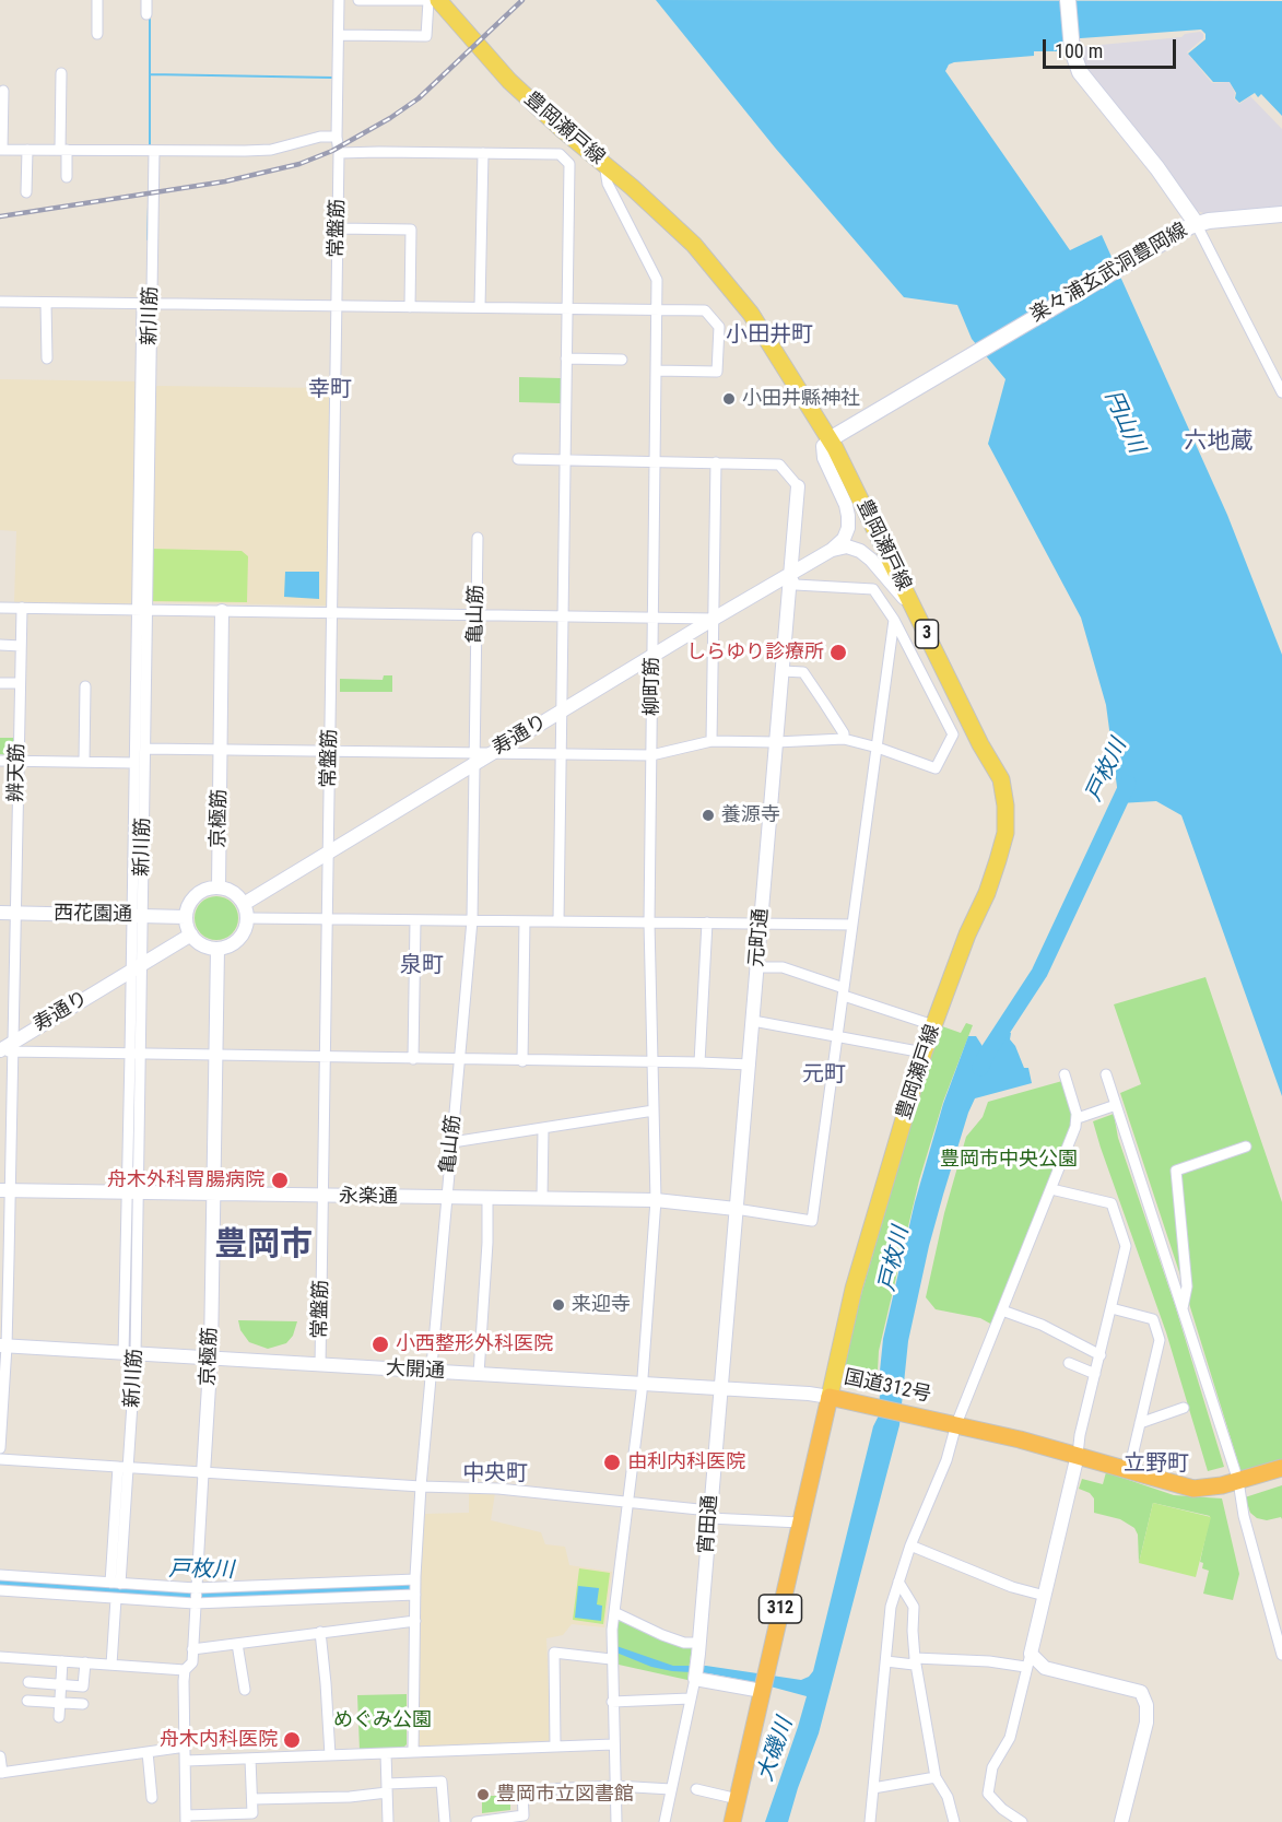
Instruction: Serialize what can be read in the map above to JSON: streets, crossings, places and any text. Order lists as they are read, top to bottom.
{
  "streets": {
    "highway": ["国道312号", "312"],
    "main road": ["豊岡瀬戸線", "楽々浦玄武洞豊岡線", "3"],
    "street": [
      "常盤筋",
      "新川筋",
      "亀山筋",
      "柳町筋",
      "寿通り",
      "辨天筋",
      "京極筋",
      "西花園通",
      "元町通",
      "永楽通",
      "大開通",
      "宵田通"
    ]
  },
  "crossings": [
    ["豊岡瀬戸線", "楽々浦玄武洞豊岡線"],
    ["豊岡瀬戸線", "柳町筋"],
    ["豊岡瀬戸線", "大開通"],
    ["豊岡瀬戸線", "国道312号"],
    ["常盤筋", "寿通り"],
    ["常盤筋", "永楽通"],
    ["常盤筋", "大開通"],
    ["新川筋", "寿通り"],
    ["新川筋", "西花園通"],
    ["新川筋", "永楽通"],
    ["新川筋", "大開通"],
    ["亀山筋", "寿通り"],
    ["亀山筋", "永楽通"],
    ["亀山筋", "大開通"],
    ["柳町筋", "寿通り"],
    ["柳町筋", "永楽通"],
    ["柳町筋", "大開通"],
    ["寿通り", "辨天筋"],
    ["寿通り", "京極筋"],
    ["寿通り", "西花園通"],
    ["寿通り", "元町通"],
    ["辨天筋", "西花園通"],
    ["辨天筋", "永楽通"],
    ["辨天筋", "大開通"],
    ["京極筋", "西花園通"],
    ["京極筋", "永楽通"],
    ["京極筋", "大開通"],
    ["元町通", "永楽通"],
    ["元町通", "大開通"],
    ["元町通", "宵田通"],
    ["大開通", "国道312号"],
    ["大開通", "宵田通"]
  ],
  "districts": [
    "小田井町",
    "幸町",
    "六地蔵",
    "泉町",
    "元町",
    "豊岡市",
    "立野町",
    "中央町"
  ],
  "water": ["円山川", "戸枚川", "大磯川"],
  "parks": ["豊岡市中央公園", "めぐみ公園"],
  "places": [
    "小田井縣神社",
    "しらゆり診療所",
    "養源寺",
    "舟木外科胃腸病院",
    "来迎寺",
    "小西整形外科医院",
    "由利内科医院",
    "舟木内科医院",
    "豊岡市立図書館"
  ],
  "scale_bar": "100 m"
}
